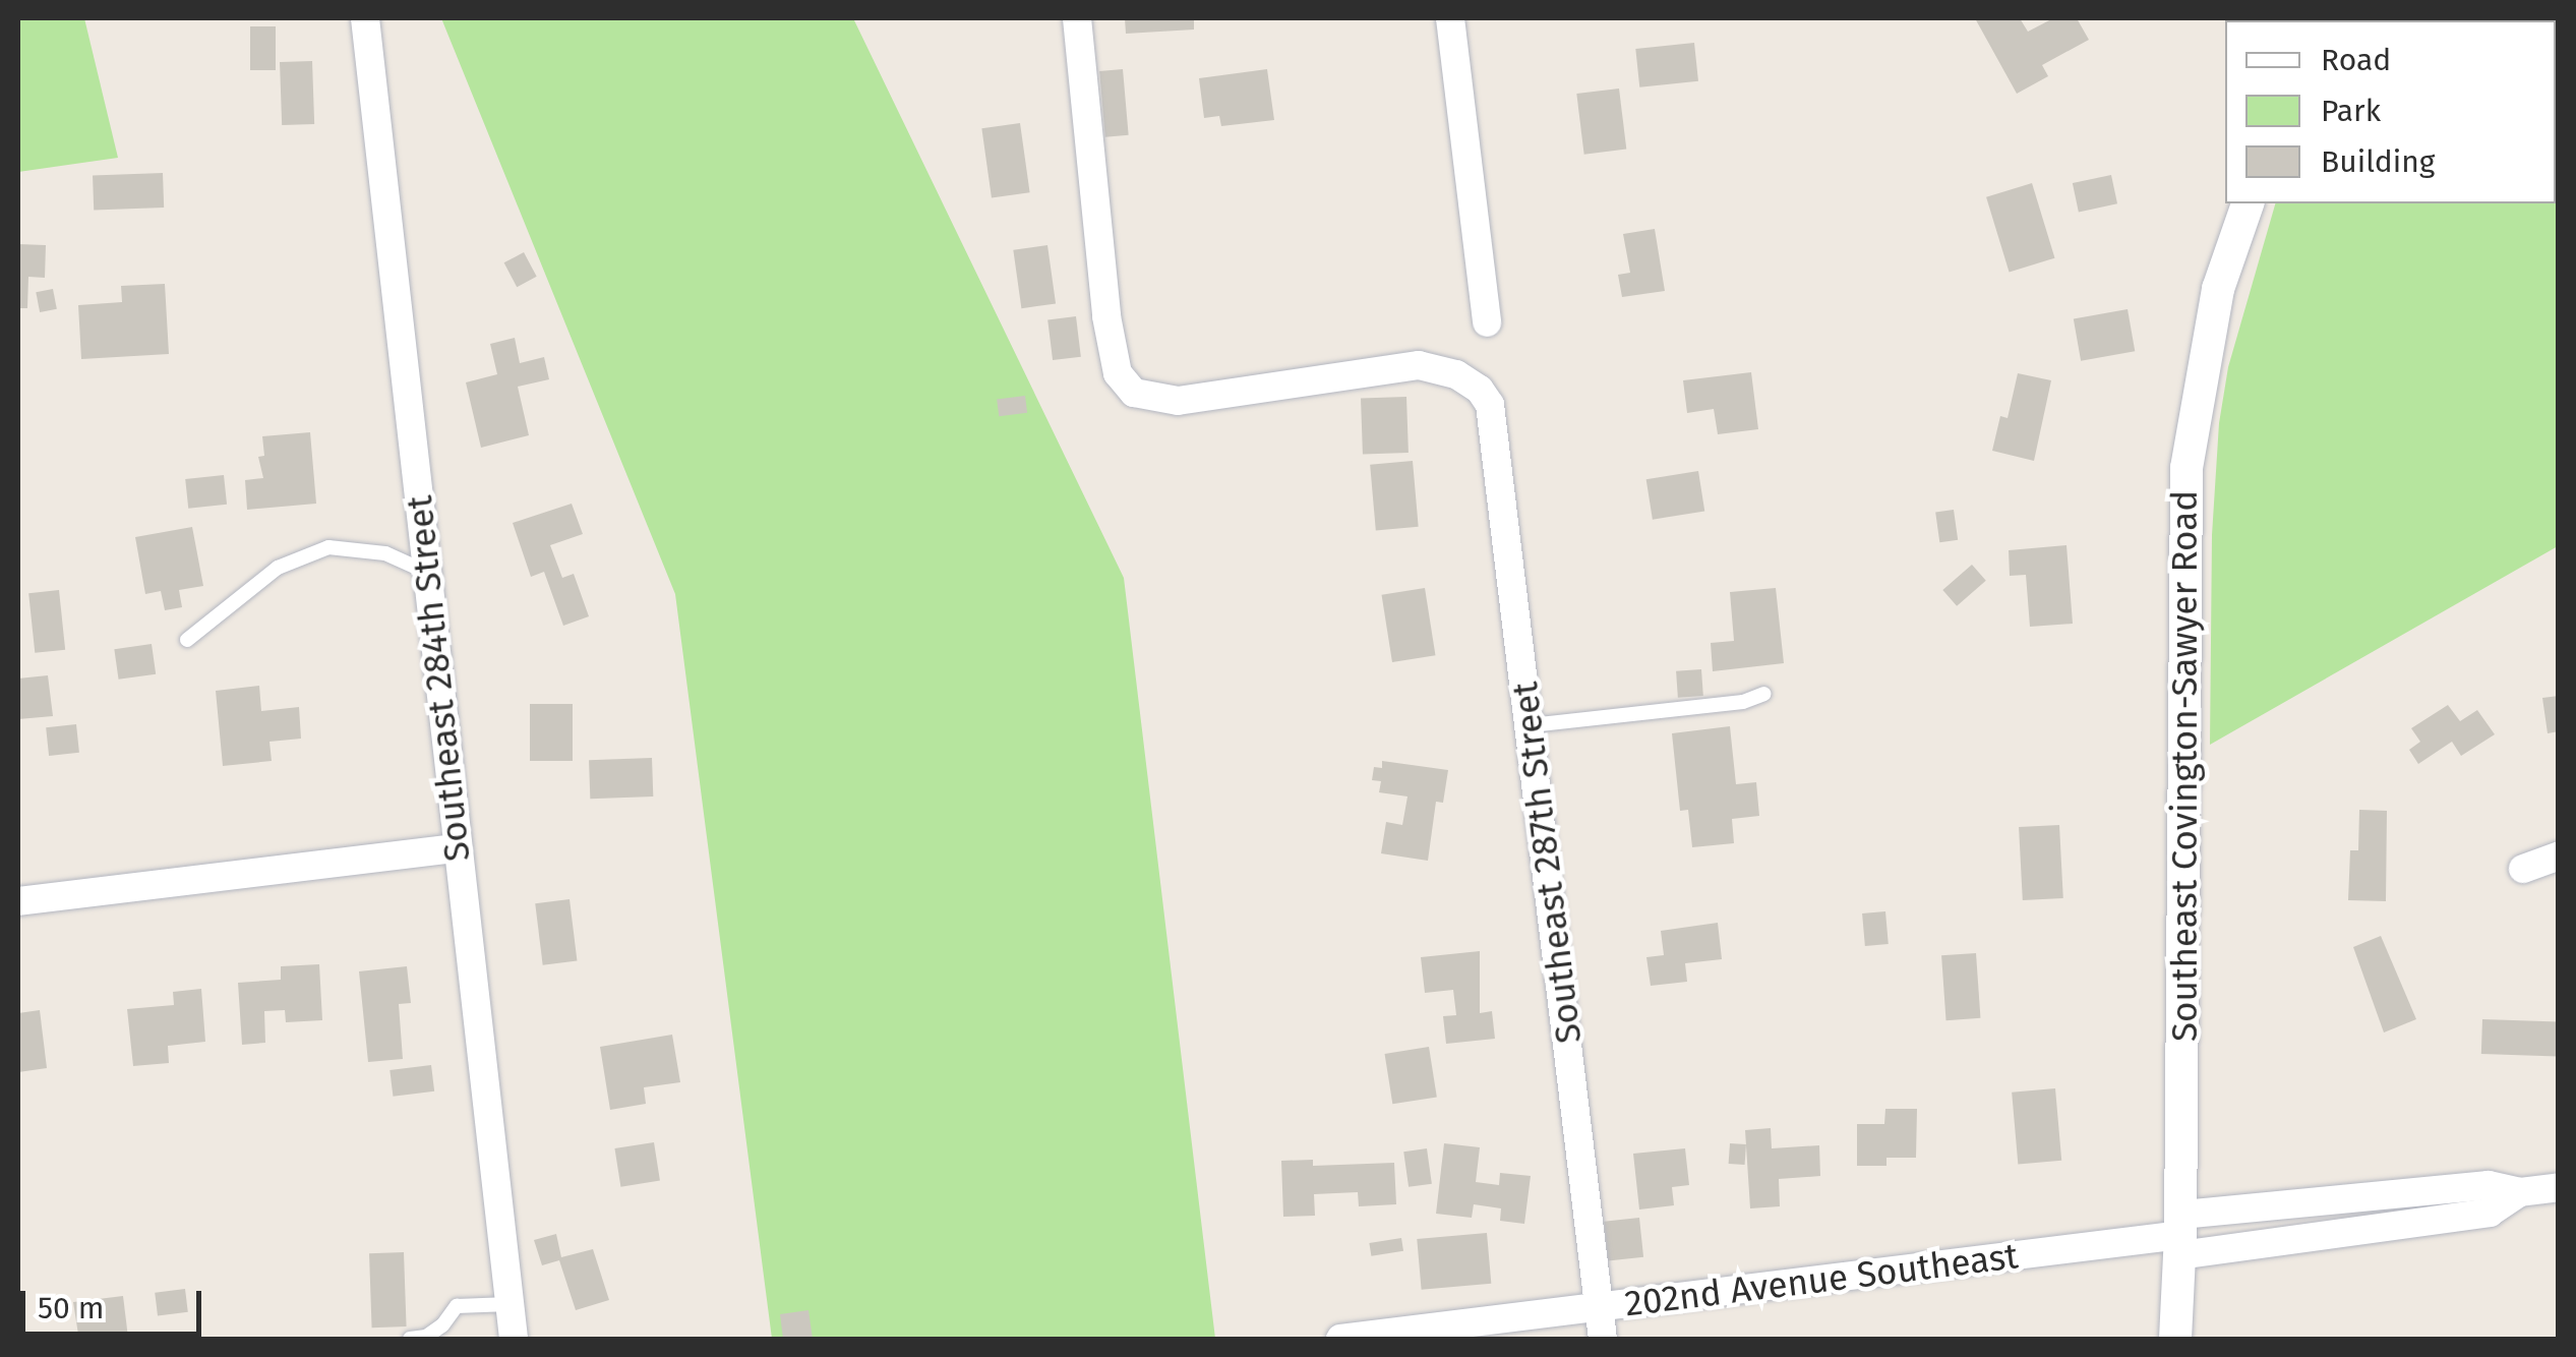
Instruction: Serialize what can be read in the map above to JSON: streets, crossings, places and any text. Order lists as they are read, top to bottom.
{
  "streets": {
    "street": [
      "Southeast 284th Street",
      "Southeast Covington-Sawyer Road",
      "Southeast 287th Street",
      "202nd Avenue Southeast"
    ]
  },
  "crossings": [
    ["Southeast Covington-Sawyer Road", "202nd Avenue Southeast"],
    ["Southeast 287th Street", "202nd Avenue Southeast"]
  ],
  "legend": ["Road", "Park", "Building"],
  "scale_bar": "50 m"
}
